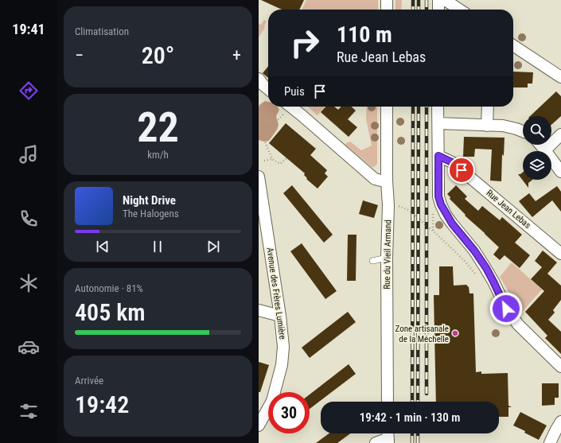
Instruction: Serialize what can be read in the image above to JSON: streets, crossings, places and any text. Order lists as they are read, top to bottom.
{
  "streets": {
    "street": ["Rue Jean Lebas", "Rue du Vieil Armand", "Avenue des Frères Lumière"]
  },
  "places": ["Zone artisanale de la Méchelle"],
  "page": {
    "tabs": "19:41",
    "tile": [
      "Climatisation",
      ["22", "km/h"],
      ["Autonomie · 81%", "405 km"],
      ["Arrivée", "19:42"]
    ],
    "turn": ["110 m", "Rue Jean Lebas"],
    "heat": ["−", "20°", "+"],
    "then": "Puis",
    "song": ["Night Drive", "The Halogens"],
    "limit": "30",
    "trip": "19:42 · 1 min · 130 m"
  }
}
